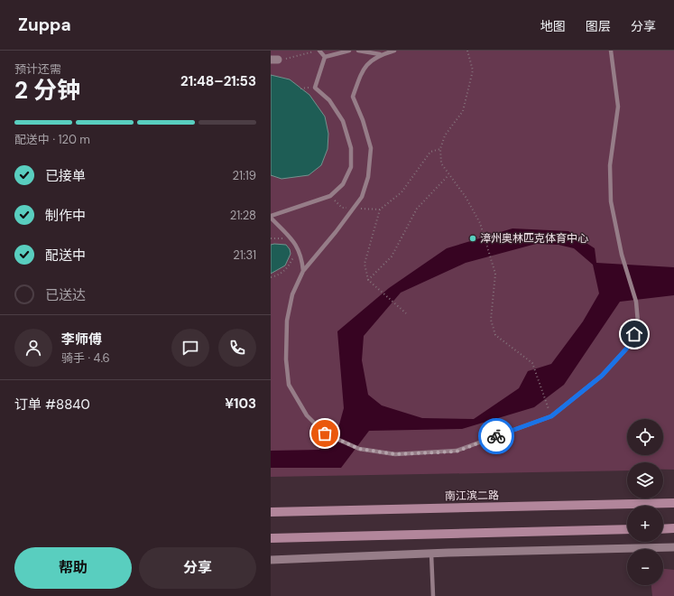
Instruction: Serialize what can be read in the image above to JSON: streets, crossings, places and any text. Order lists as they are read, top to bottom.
{
  "streets": {
    "street": ["南江滨二路"]
  },
  "places": ["漳州奥林匹克体育中心"],
  "page": {
    "header": "Zuppa",
    "nav": ["地图", "图层", "分享"],
    "heading": ["2 分钟", "预计还需", "21:48–21:53"],
    "panel": [
      "李师傅",
      "骑手 · 4.6",
      "订单 #8840",
      "¥103"
    ],
    "bar": "配送中 · 120 m",
    "list": [
      ["已接单", "21:19"],
      ["制作中", "21:28"],
      ["配送中", "21:31"],
      "已送达"
    ],
    "map_buttons": ["+", "−"],
    "buttons": ["帮助", "分享"]
  }
}
